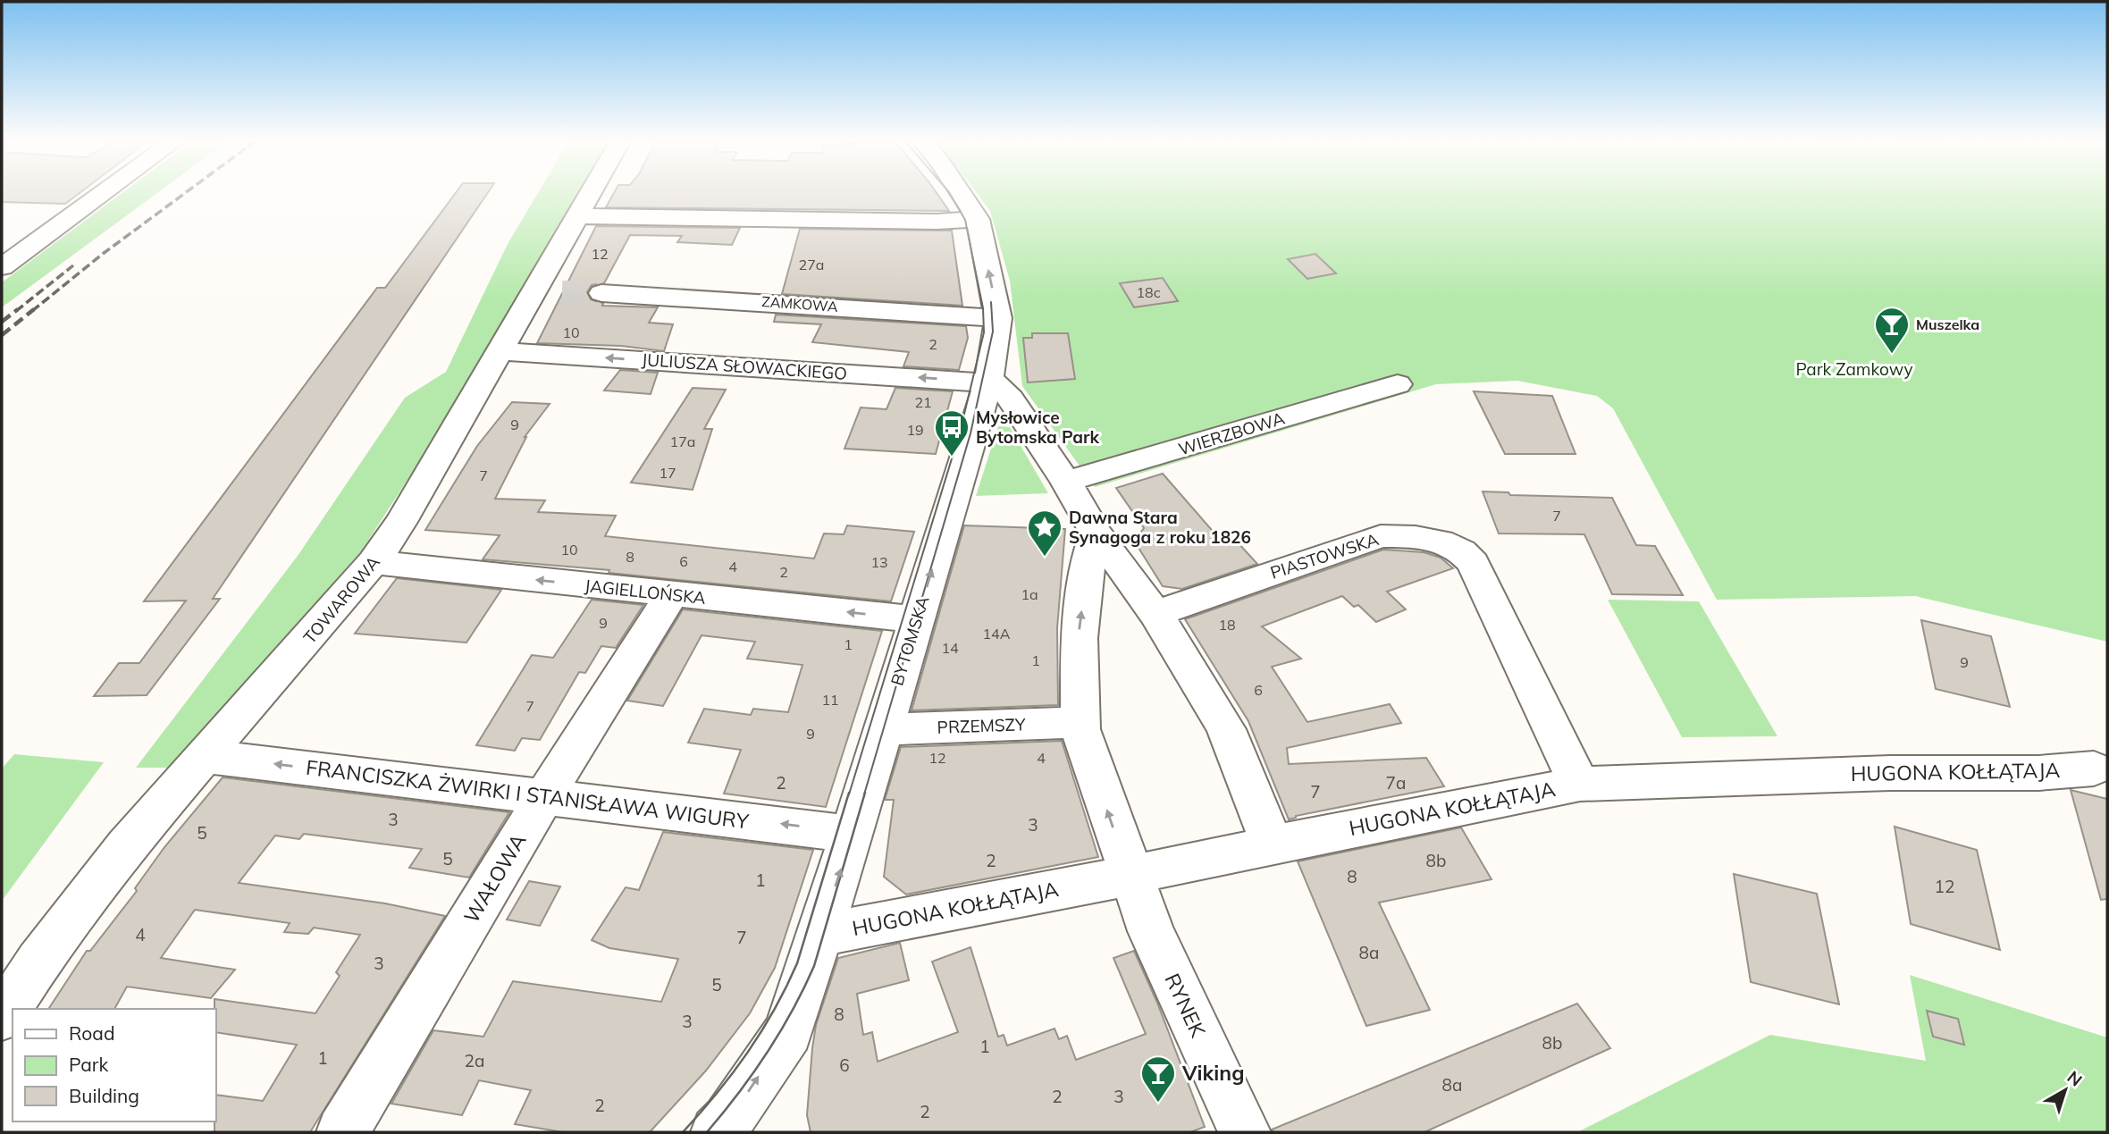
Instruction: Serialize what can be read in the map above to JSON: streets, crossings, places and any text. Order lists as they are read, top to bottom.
{
  "streets": {
    "street": [
      "ZAMKOWA",
      "JULIUSZA SŁOWACKIEGO",
      "WIERZBOWA",
      "PIASTOWSKA",
      "JAGIELLOŃSKA",
      "TOWAROWA",
      "BYTOMSKA",
      "PRZEMSZY",
      "HUGONA KOŁŁĄTAJA",
      "FRANCISZKA ŻWIRKI I STANISŁAWA WIGURY",
      "WAŁOWA",
      "RYNEK"
    ]
  },
  "crossings": [
    ["ZAMKOWA", "BYTOMSKA"],
    ["JULIUSZA SŁOWACKIEGO", "TOWAROWA"],
    ["JULIUSZA SŁOWACKIEGO", "BYTOMSKA"],
    ["PIASTOWSKA", "HUGONA KOŁŁĄTAJA"],
    ["JAGIELLOŃSKA", "TOWAROWA"],
    ["JAGIELLOŃSKA", "BYTOMSKA"],
    ["JAGIELLOŃSKA", "WAŁOWA"],
    ["TOWAROWA", "FRANCISZKA ŻWIRKI I STANISŁAWA WIGURY"],
    ["BYTOMSKA", "PRZEMSZY"],
    ["BYTOMSKA", "HUGONA KOŁŁĄTAJA"],
    ["BYTOMSKA", "FRANCISZKA ŻWIRKI I STANISŁAWA WIGURY"],
    ["PRZEMSZY", "RYNEK"],
    ["HUGONA KOŁŁĄTAJA", "RYNEK"],
    ["FRANCISZKA ŻWIRKI I STANISŁAWA WIGURY", "WAŁOWA"]
  ],
  "one_way": ["JAGIELLOŃSKA", "BYTOMSKA", "FRANCISZKA ŻWIRKI I STANISŁAWA WIGURY"],
  "parks": ["Park Zamkowy"],
  "places": {
    "bar": ["Muszelka", "Viking"],
    "bus stop": ["Mysłowice Bytomska Park"],
    "place": ["Dawna Stara Synagoga z roku 1826"]
  },
  "house_numbers": [
    "12",
    "27a",
    "18c",
    "10",
    "2",
    "21",
    "9",
    "19",
    "17a",
    "17",
    "7",
    "7",
    "10",
    "8",
    "6",
    "13",
    "4",
    "2",
    "1a",
    "9",
    "18",
    "14A",
    "1",
    "14",
    "1",
    "9",
    "6",
    "11",
    "7",
    "9",
    "12",
    "4",
    "2",
    "7a",
    "7",
    "3",
    "3",
    "5",
    "5",
    "2",
    "8b",
    "8",
    "1",
    "12",
    "4",
    "7",
    "8a",
    "3",
    "5",
    "8",
    "3",
    "8b",
    "1",
    "1",
    "2a",
    "6",
    "8a",
    "2",
    "3",
    "2",
    "2"
  ],
  "legend": ["Road", "Park", "Building"],
  "north": "top right"
}
